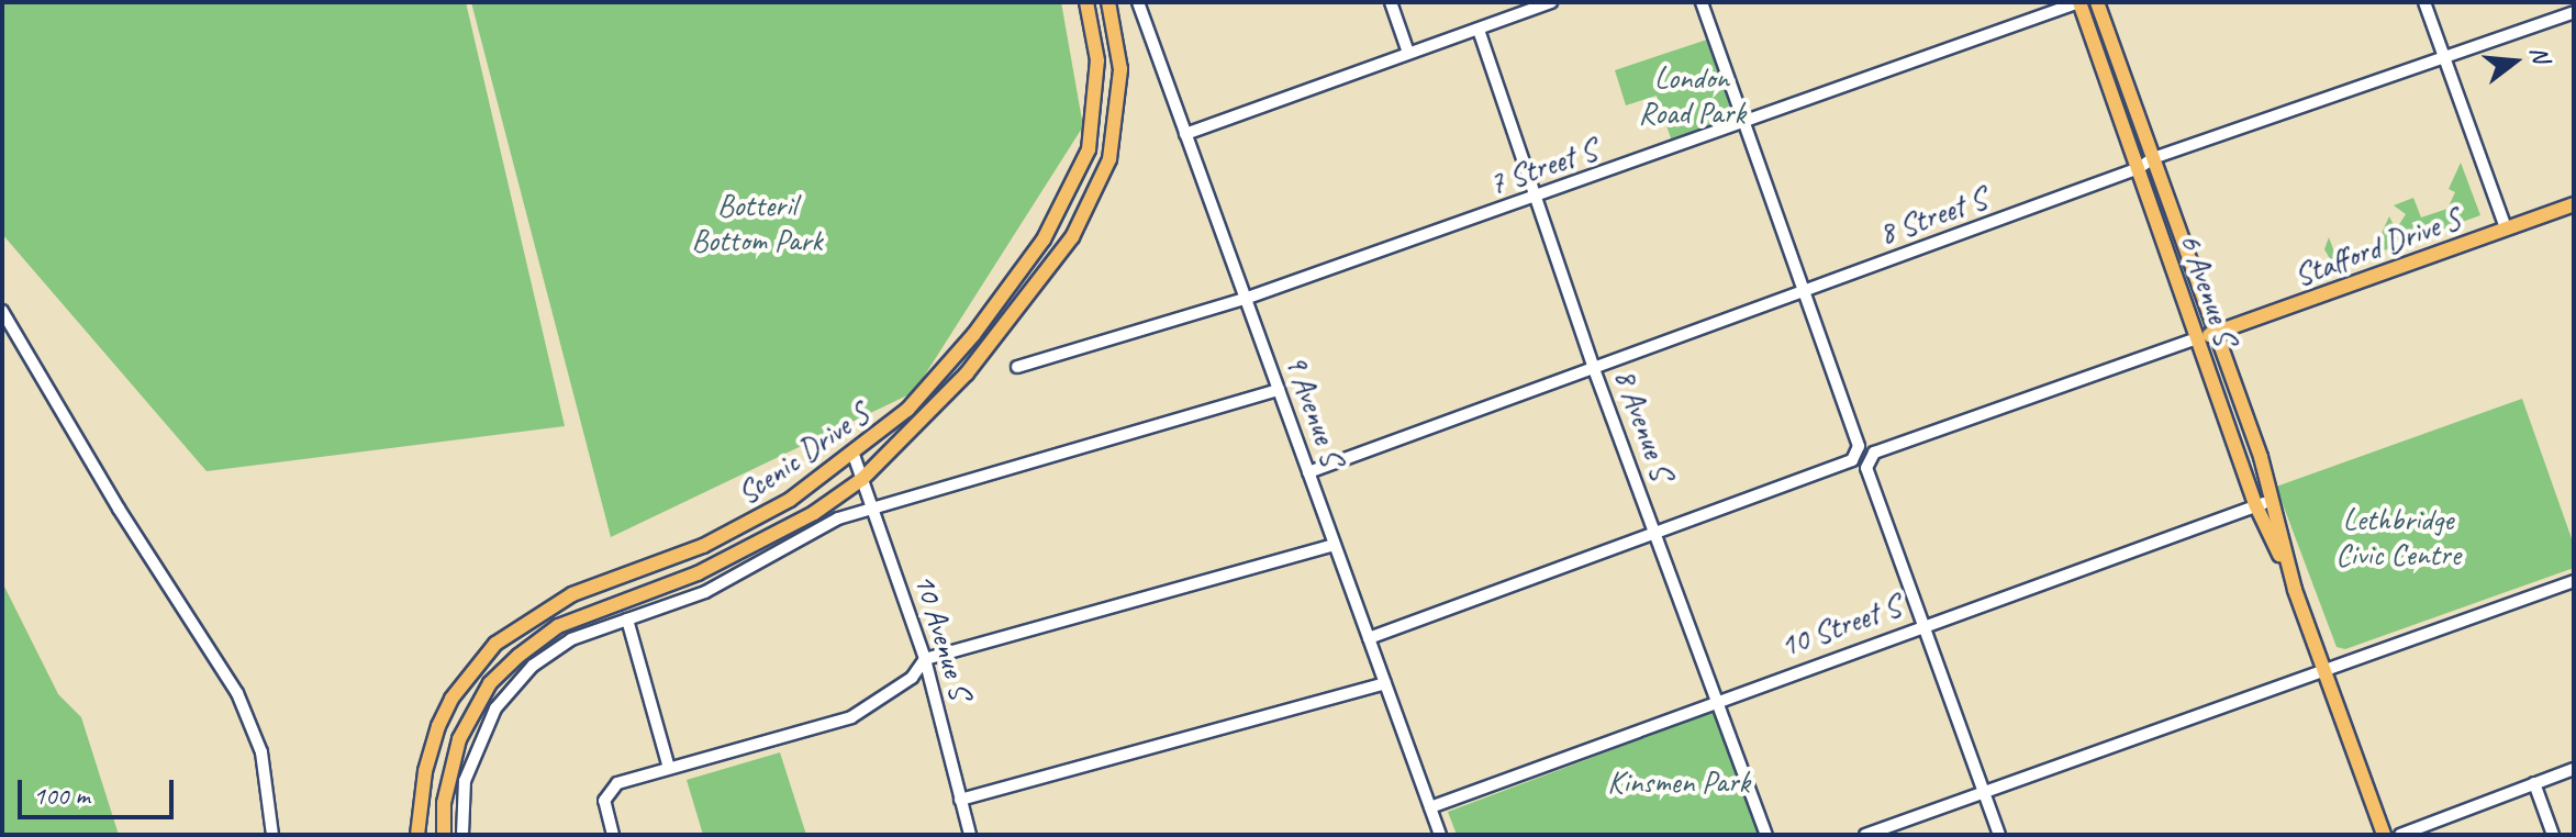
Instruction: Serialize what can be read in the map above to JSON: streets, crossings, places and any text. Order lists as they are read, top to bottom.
{
  "streets": {
    "main road": ["Stafford Drive S", "6 Avenue S", "Scenic Drive S"],
    "street": [
      "7 Street S",
      "8 Street S",
      "9 Avenue S",
      "8 Avenue S",
      "10 Street S",
      "10 Avenue S"
    ]
  },
  "crossings": [
    ["7 Street S", "6 Avenue S"],
    ["7 Street S", "9 Avenue S"],
    ["7 Street S", "8 Avenue S"],
    ["8 Street S", "6 Avenue S"],
    ["8 Street S", "9 Avenue S"],
    ["8 Street S", "8 Avenue S"],
    ["Stafford Drive S", "6 Avenue S"],
    ["6 Avenue S", "10 Street S"],
    ["9 Avenue S", "10 Street S"],
    ["8 Avenue S", "10 Street S"],
    ["Scenic Drive S", "10 Avenue S"]
  ],
  "parks": [
    "London Road Park",
    "Botteril Bottom Park",
    "Lethbridge Civic Centre",
    "Kinsmen Park"
  ],
  "scale_bar": "100 m",
  "north": "right"
}
